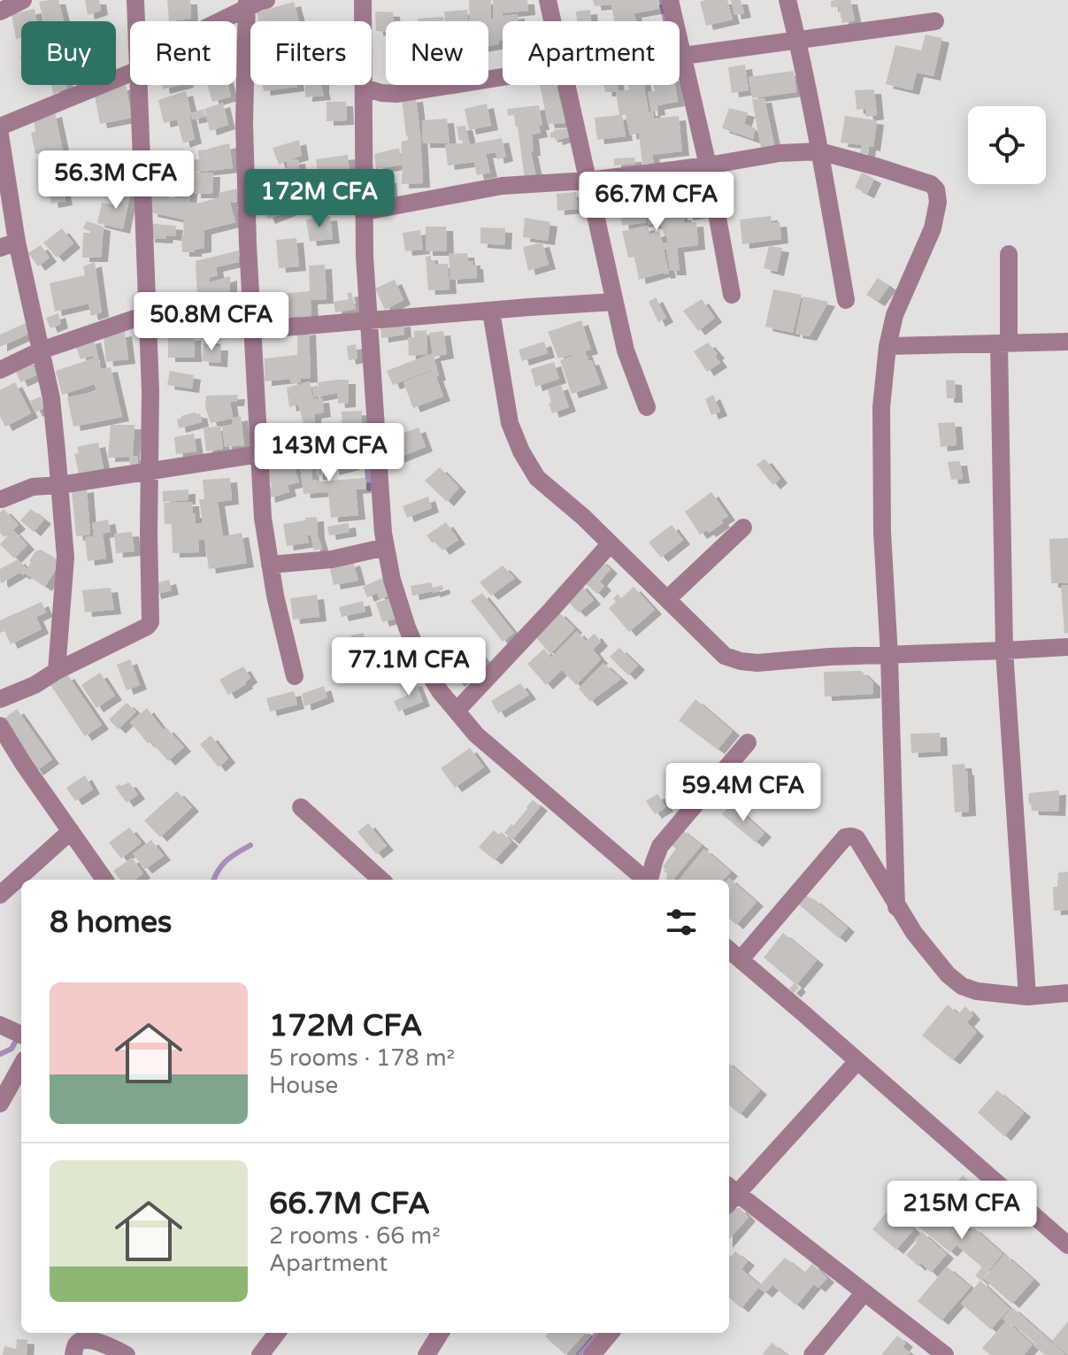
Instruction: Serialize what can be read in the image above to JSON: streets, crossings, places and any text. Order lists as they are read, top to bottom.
{
  "page": {
    "chip": [
      "Buy",
      "Rent",
      "Filters",
      "New",
      "Apartment"
    ],
    "price": [
      "56.3M CFA",
      "172M CFA",
      "66.7M CFA",
      "50.8M CFA",
      "143M CFA",
      "77.1M CFA",
      "59.4M CFA",
      "215M CFA"
    ],
    "heading": "8 homes",
    "list": [
      {
        "name": "172M CFA",
        "note": "5 rooms · 178 m² · House"
      },
      {
        "name": "66.7M CFA",
        "note": "2 rooms · 66 m² · Apartment"
      }
    ]
  }
}
